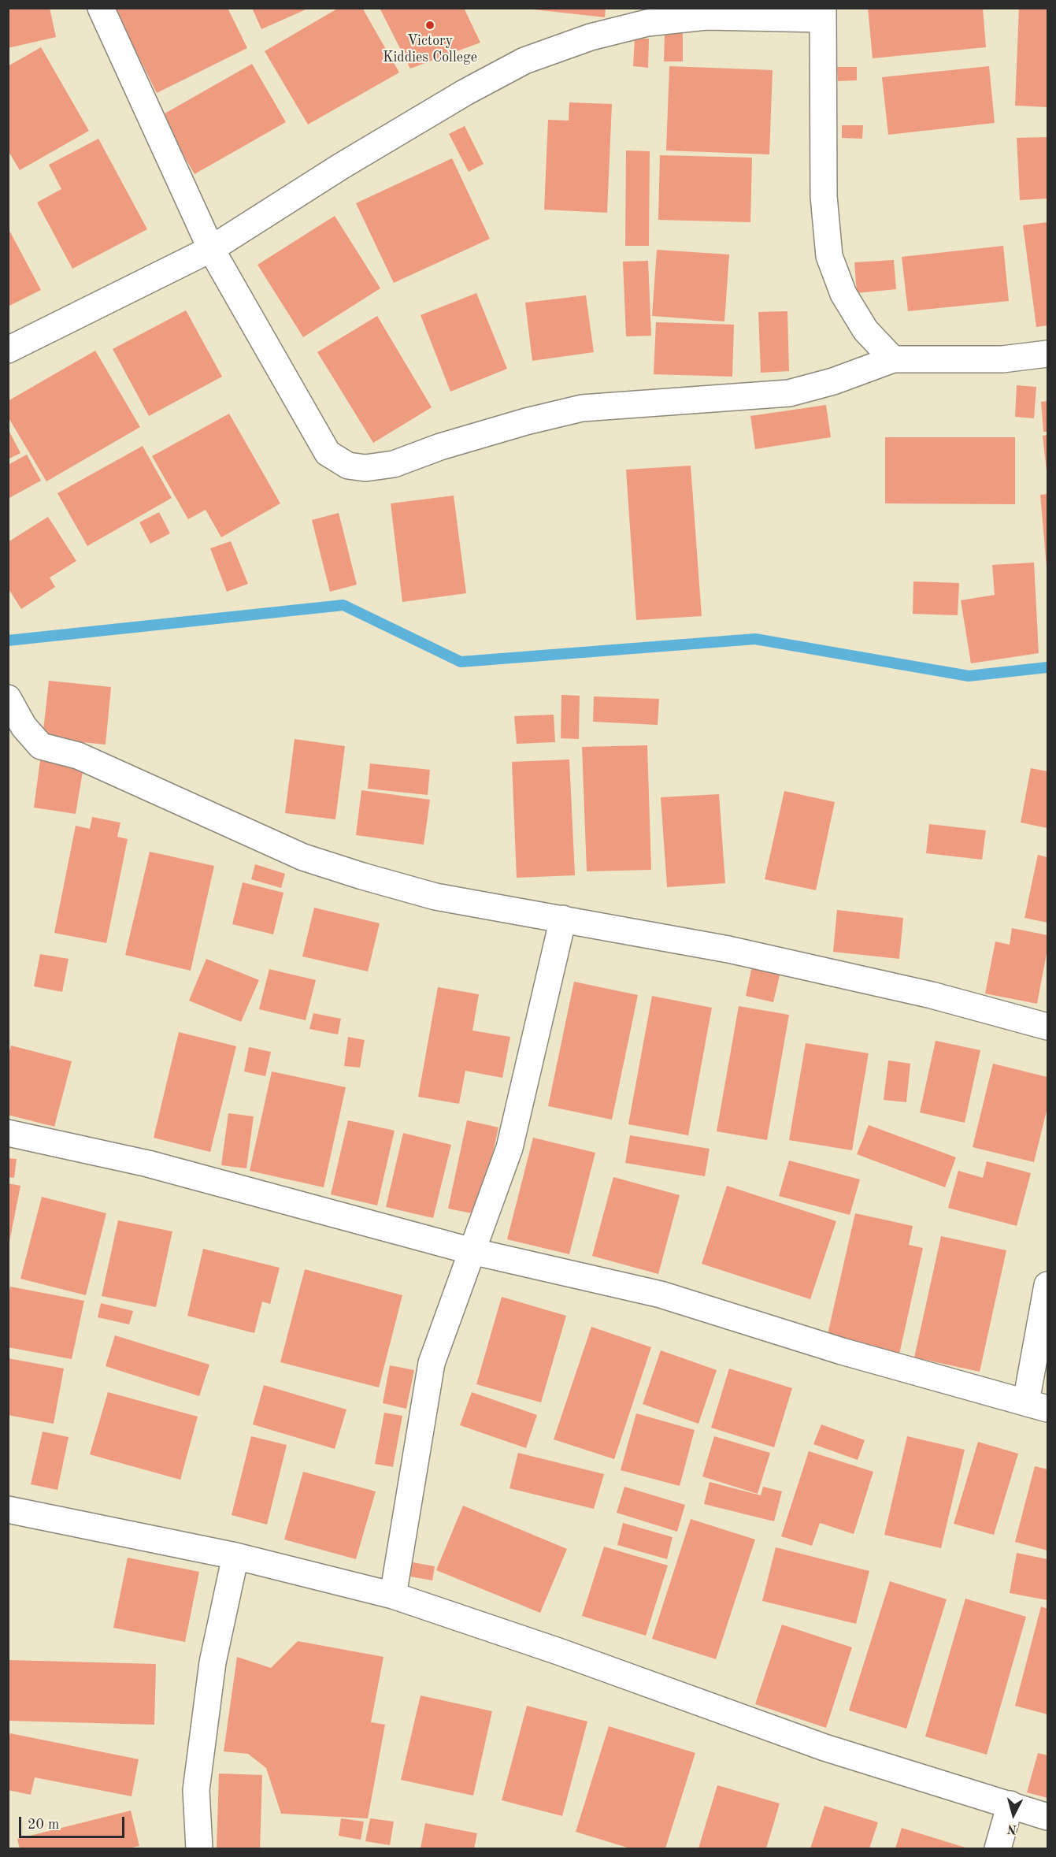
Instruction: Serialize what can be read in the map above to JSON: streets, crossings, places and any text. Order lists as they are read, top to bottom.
{
  "places": ["Victory Kiddies College"],
  "scale_bar": "20 m",
  "north": "bottom"
}
